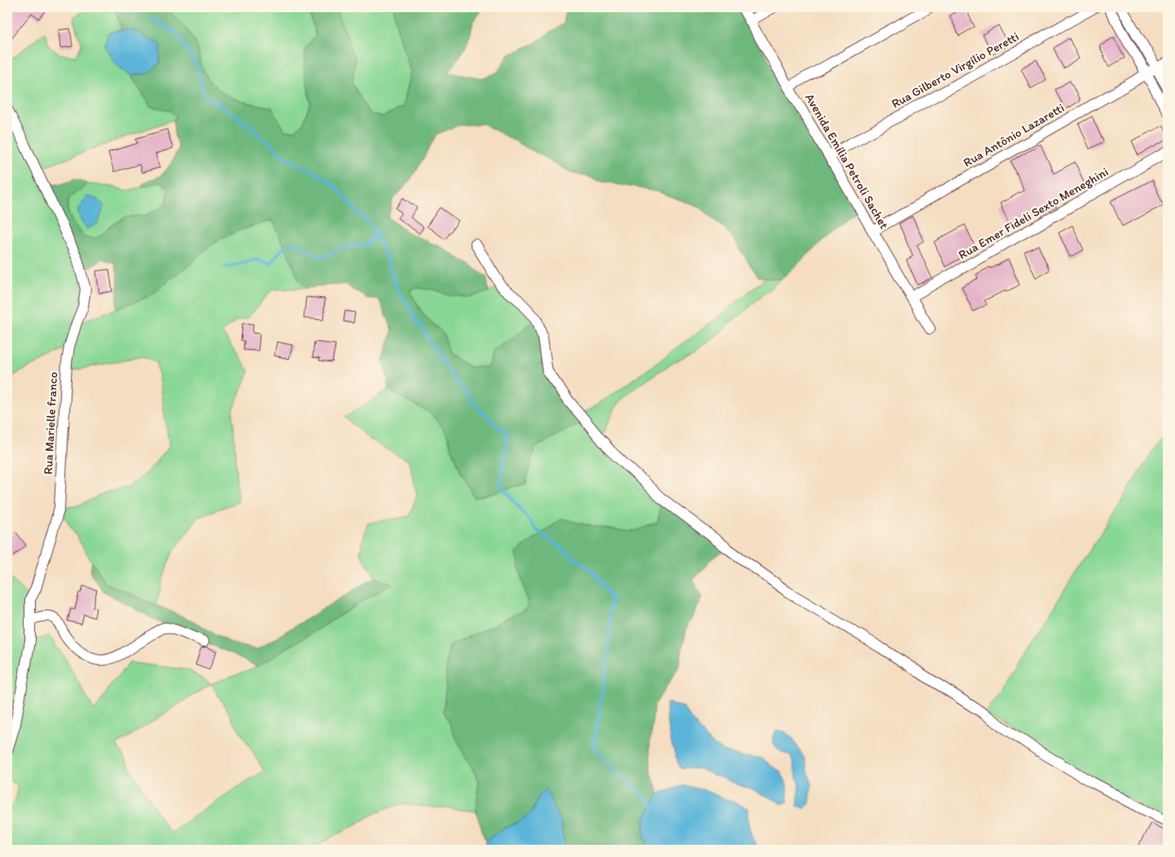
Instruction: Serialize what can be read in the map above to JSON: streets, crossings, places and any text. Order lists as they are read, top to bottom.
{
  "streets": {
    "street": [
      "Rua Gilberto Virgílio Peretti",
      "Rua Antônio Lazaretti",
      "Avenida Emília Petroli Sachet",
      "Rua Emer Fideli Sexto Meneghini",
      "Rua Marielle franco"
    ]
  },
  "crossings": [
    ["Rua Gilberto Virgílio Peretti", "Avenida Emília Petroli Sachet"],
    ["Rua Antônio Lazaretti", "Avenida Emília Petroli Sachet"],
    ["Avenida Emília Petroli Sachet", "Rua Emer Fideli Sexto Meneghini"]
  ]
}
